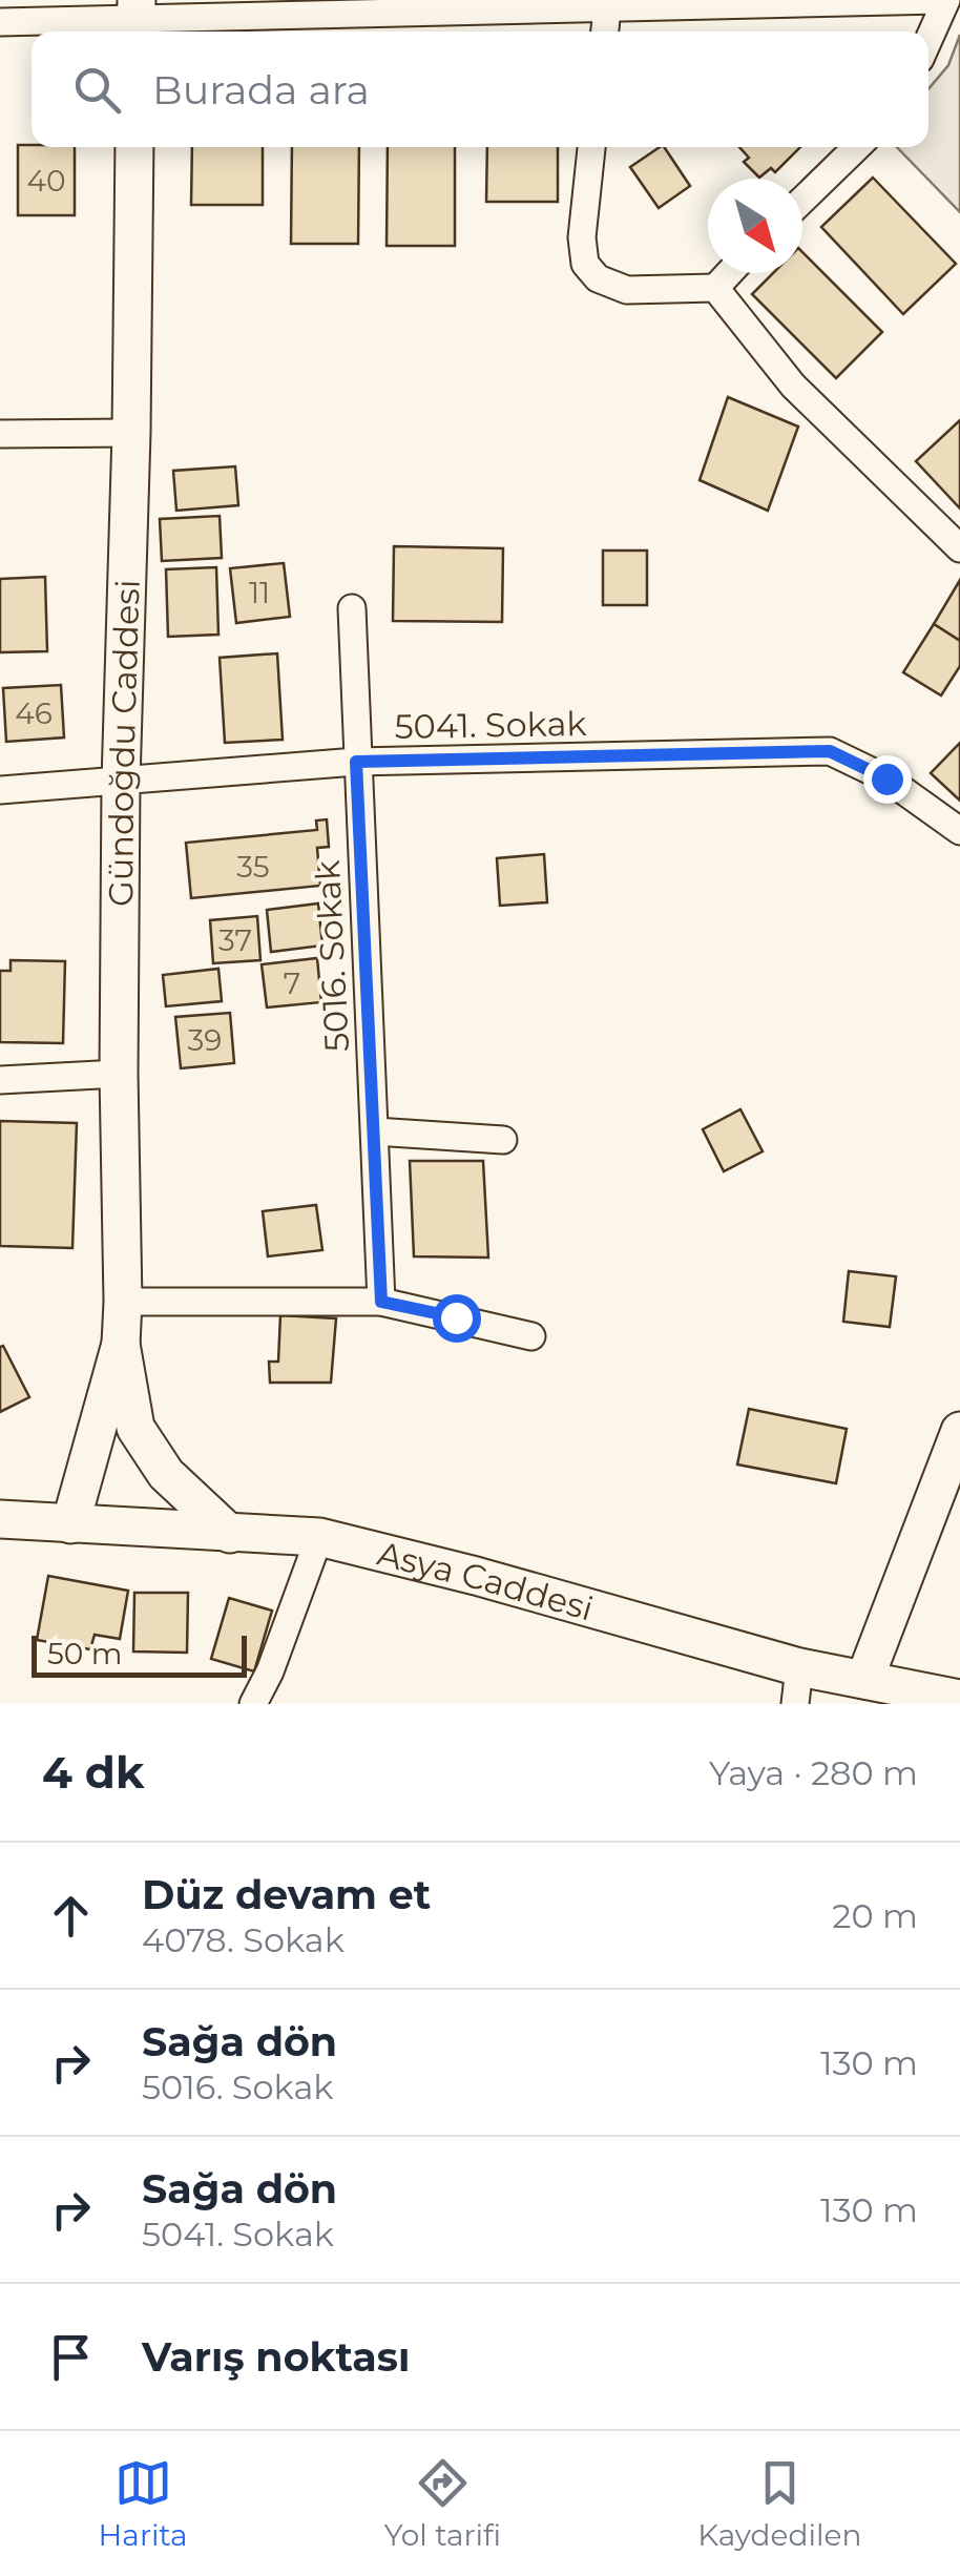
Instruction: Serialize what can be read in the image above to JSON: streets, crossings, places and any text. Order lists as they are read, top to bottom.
{
  "streets": {
    "street": [
      "5041. Sokak",
      "Gündoğdu Caddesi",
      "5016. Sokak",
      "Asya Caddesi"
    ]
  },
  "crossings": [
    ["5041. Sokak", "Gündoğdu Caddesi"],
    ["5041. Sokak", "5016. Sokak"]
  ],
  "house_numbers": [
    "40",
    "11",
    "46",
    "35",
    "37",
    "7",
    "39"
  ],
  "scale_bar": "50 m",
  "north": "bottom right",
  "page": {
    "search": "Burada ara",
    "scale": "50 m",
    "heading": ["4 dk", "Yaya · 280 m"],
    "list": [
      ["Düz devam et", "4078. Sokak", "20 m"],
      ["Sağa dön", "5016. Sokak", "130 m"],
      ["Sağa dön", "5041. Sokak", "130 m"],
      "Varış noktası"
    ],
    "nav": ["Harita", "Yol tarifi", "Kaydedilen"]
  }
}
